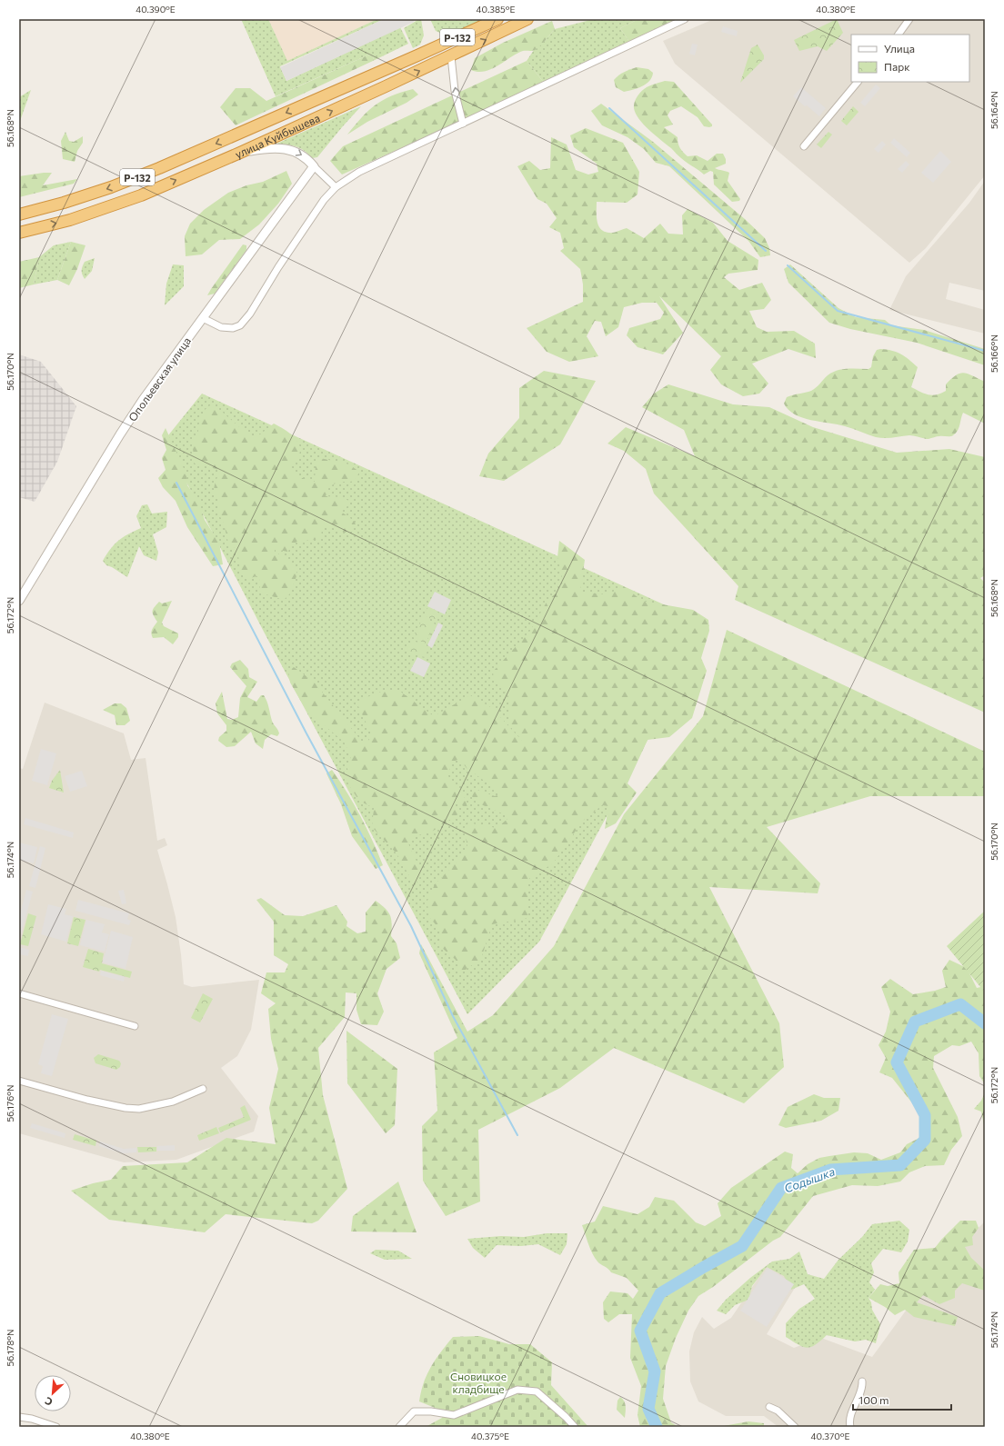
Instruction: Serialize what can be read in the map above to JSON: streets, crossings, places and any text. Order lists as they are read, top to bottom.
{
  "streets": {
    "highway": ["Р-132", "улица Куйбышева"],
    "street": ["Опольевская улица"]
  },
  "water": ["Содышка"],
  "parks": ["Сновицкое кладбище"],
  "legend": ["Улица", "Парк"],
  "scale_bar": "100 m",
  "north": "bottom left",
  "coordinates": [
    "40.390°E",
    "40.385°E",
    "40.380°E",
    "56.164°N",
    "56.168°N",
    "56.166°N",
    "56.170°N",
    "56.172°N",
    "56.174°N",
    "56.176°N",
    "56.178°N",
    "40.375°E",
    "40.370°E"
  ]
}
